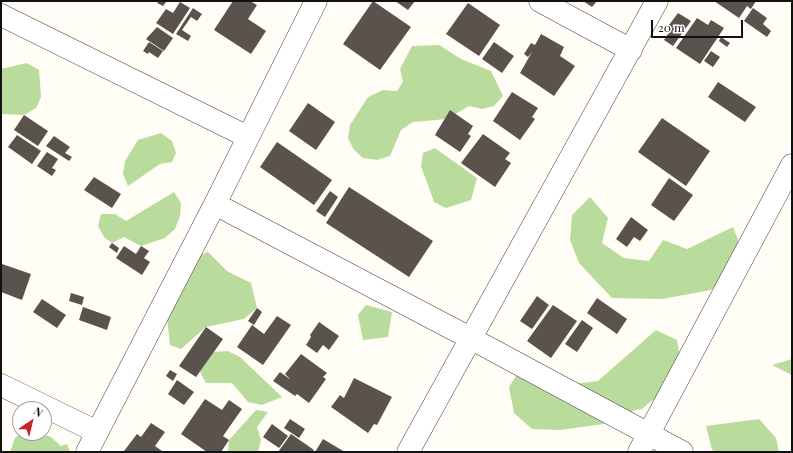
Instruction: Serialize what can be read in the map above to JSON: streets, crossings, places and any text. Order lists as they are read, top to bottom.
{
  "scale_bar": "20 m",
  "north": "top right"
}
